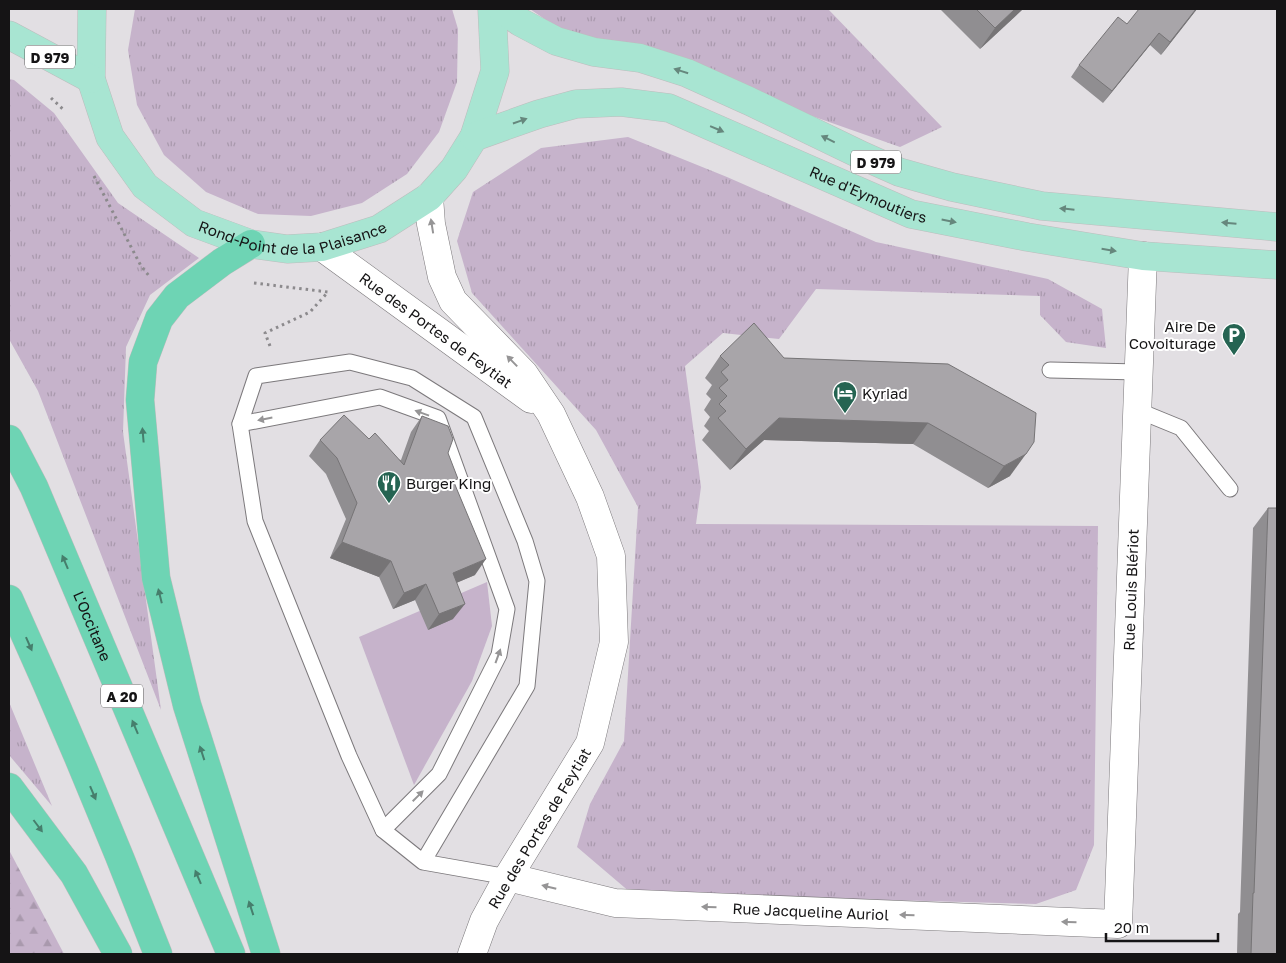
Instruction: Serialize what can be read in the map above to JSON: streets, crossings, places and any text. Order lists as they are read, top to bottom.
{
  "streets": {
    "highway": ["L'Occitane", "A 20"],
    "main road": ["D 979", "Rue d'Eymoutiers", "Rond-Point de la Plaisance"],
    "street": ["Rue des Portes de Feytiat", "Rue Louis Blériot", "Rue Jacqueline Auriol"]
  },
  "crossings": [
    ["D 979", "Rond-Point de la Plaisance"],
    ["Rue d'Eymoutiers", "Rond-Point de la Plaisance"],
    ["Rue d'Eymoutiers", "Rue Louis Blériot"],
    ["Rond-Point de la Plaisance", "Rue des Portes de Feytiat"],
    ["Rue des Portes de Feytiat", "Rue Jacqueline Auriol"],
    ["Rue Louis Blériot", "Rue Jacqueline Auriol"]
  ],
  "one_way": ["Rue Jacqueline Auriol"],
  "places": {
    "parking": ["Aire De Covoiturage"],
    "hotel": ["Kyriad"],
    "restaurant": ["Burger King"]
  },
  "scale_bar": "20 m"
}
